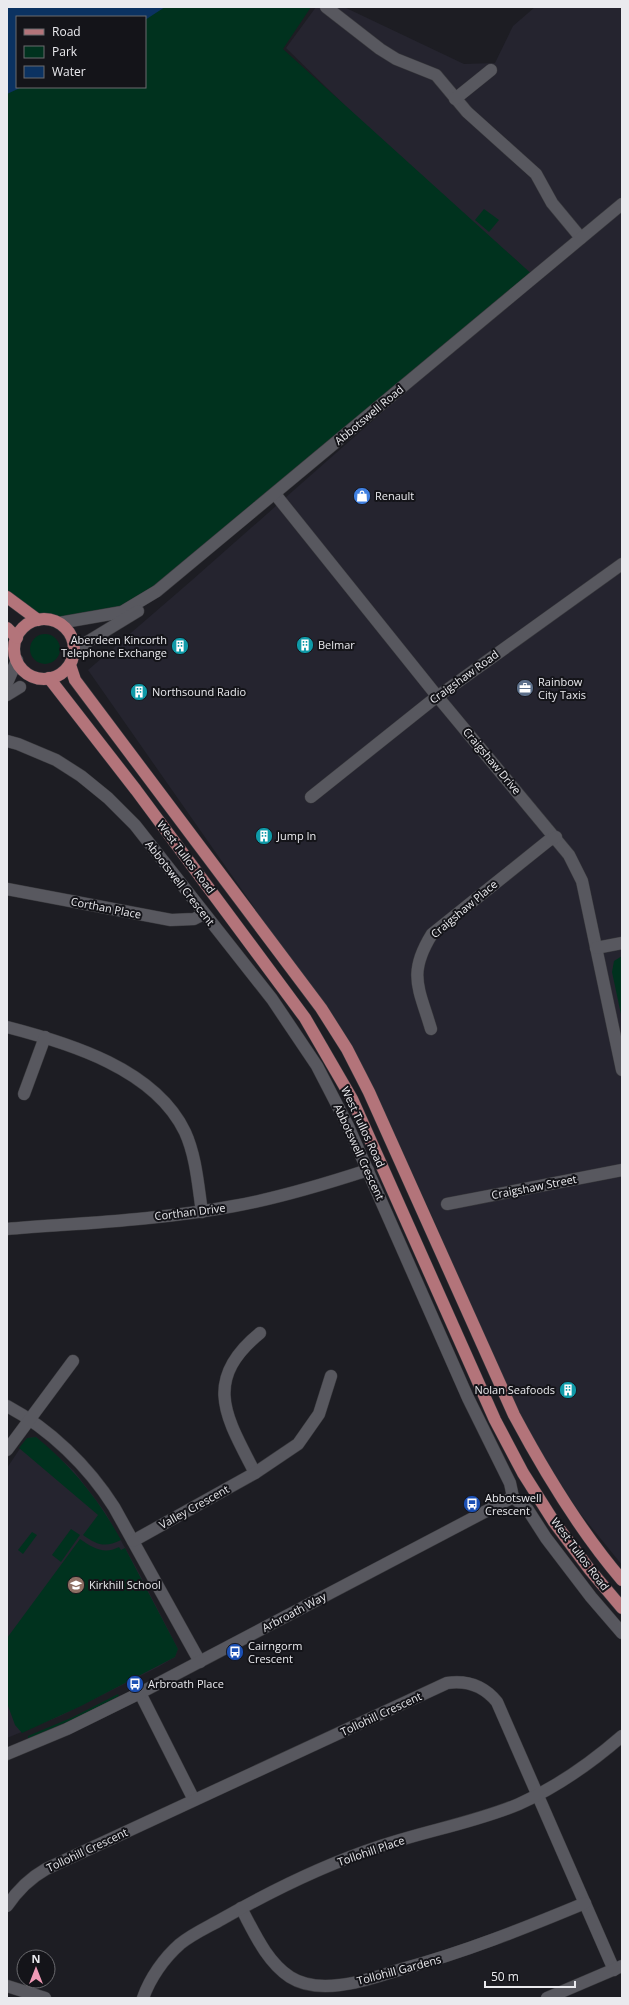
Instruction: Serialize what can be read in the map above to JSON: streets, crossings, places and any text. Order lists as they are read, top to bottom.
{
  "streets": {
    "main road": ["West Tullos Road"],
    "street": [
      "Abbotswell Road",
      "Craigshaw Road",
      "Craigshaw Drive",
      "Abbotswell Crescent",
      "Corthan Place",
      "Craigshaw Place",
      "Craigshaw Street",
      "Corthan Drive",
      "Valley Crescent",
      "Arbroath Way",
      "Tollohill Crescent",
      "Tollohill Place",
      "Tollohill Gardens"
    ]
  },
  "crossings": [
    ["Abbotswell Road", "Craigshaw Drive"],
    ["Craigshaw Road", "Craigshaw Drive"],
    ["Craigshaw Drive", "Craigshaw Place"],
    ["Abbotswell Crescent", "Corthan Place"],
    ["Abbotswell Crescent", "Corthan Drive"],
    ["Abbotswell Crescent", "Arbroath Way"],
    ["Tollohill Crescent", "Tollohill Place"],
    ["Tollohill Crescent", "Tollohill Gardens"],
    ["Tollohill Place", "Tollohill Gardens"]
  ],
  "places": {
    "shop": ["Renault"],
    "building": [
      "Belmar",
      "Aberdeen Kincorth Telephone Exchange",
      "Northsound Radio",
      "Jump In",
      "Nolan Seafoods"
    ],
    "office": ["Rainbow City Taxis"],
    "bus stop": ["Abbotswell Crescent", "Cairngorm Crescent", "Arbroath Place"],
    "school or university": ["Kirkhill School"]
  },
  "legend": ["Road", "Park", "Water"],
  "scale_bar": "50 m",
  "north": "top"
}
